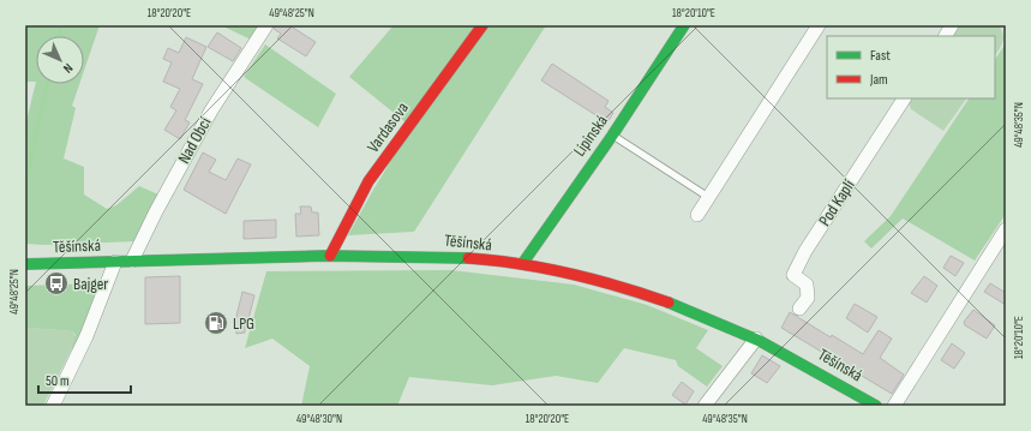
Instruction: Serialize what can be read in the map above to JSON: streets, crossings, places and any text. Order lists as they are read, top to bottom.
{
  "streets": {
    "main road": ["Vardasova", "Lipinská", "Těšínská"],
    "street": ["Nad Obcí", "Pod Kaplí"]
  },
  "crossings": [
    ["Vardasova", "Těšínská"],
    ["Lipinská", "Těšínská"],
    ["Nad Obcí", "Těšínská"]
  ],
  "places": {
    "bus stop": ["Bajger"],
    "fuel station": ["LPG"]
  },
  "legend": ["Fast", "Jam"],
  "scale_bar": "50 m",
  "north": "bottom right",
  "coordinates": [
    "18°20'20\"E",
    "49°48'25\"N",
    "18°20'10\"E",
    "49°48'35\"N",
    "49°48'30\"N"
  ]
}
